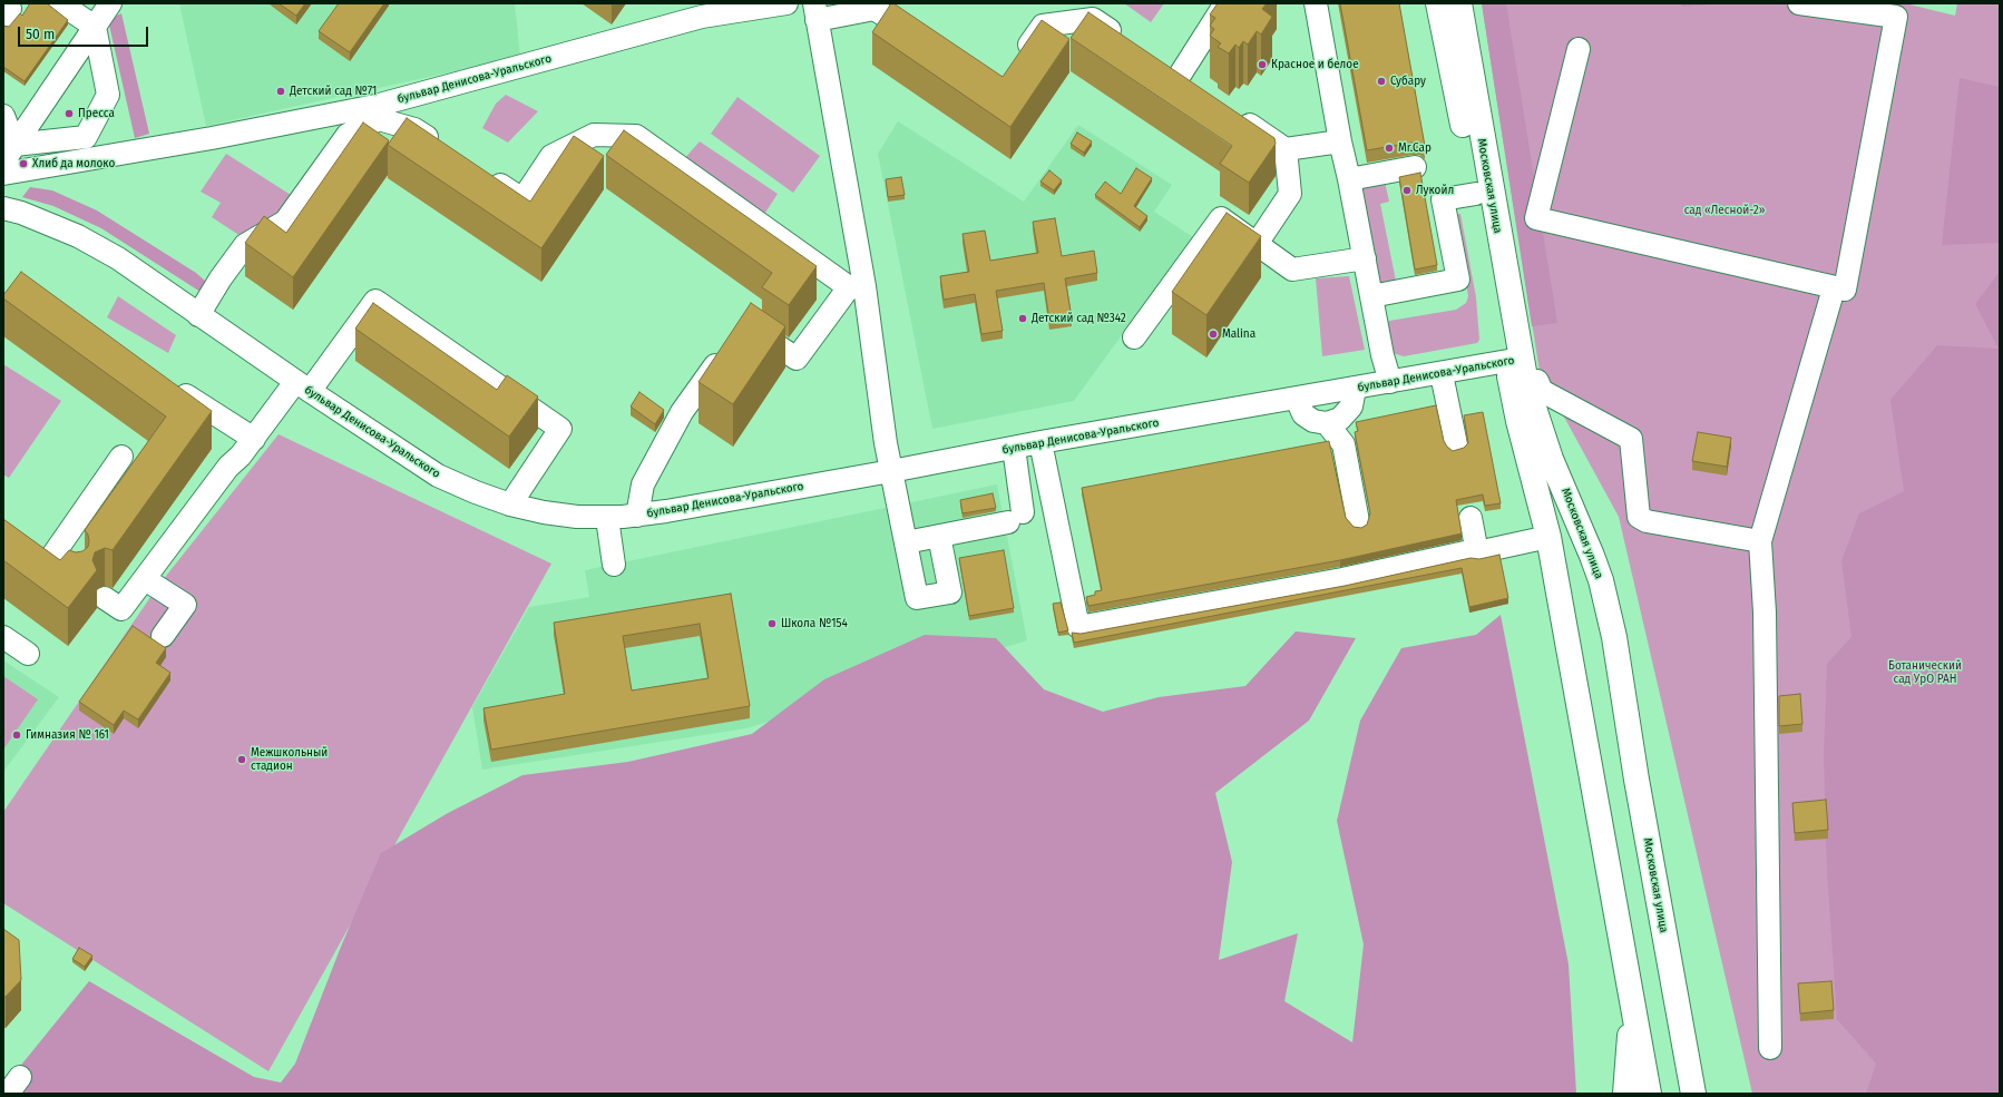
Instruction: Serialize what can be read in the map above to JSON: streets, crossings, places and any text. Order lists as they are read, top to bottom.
{
  "streets": {
    "main road": ["Московская улица"],
    "street": ["бульвар Денисова-Уральского"]
  },
  "crossings": [
    ["бульвар Денисова-Уральского", "Московская улица"]
  ],
  "parks": ["сад «Лесной-2»", "Ботанический сад УрО РАН"],
  "places": [
    "Красное и белое",
    "Субару",
    "Детский сад №71",
    "Пресса",
    "Mr.Cap",
    "Хлиб да молоко",
    "Лукойл",
    "Детский сад №342",
    "Malina",
    "Школа №154",
    "Гимназия № 161",
    "Межшкольный стадион"
  ],
  "scale_bar": "50 m"
}
